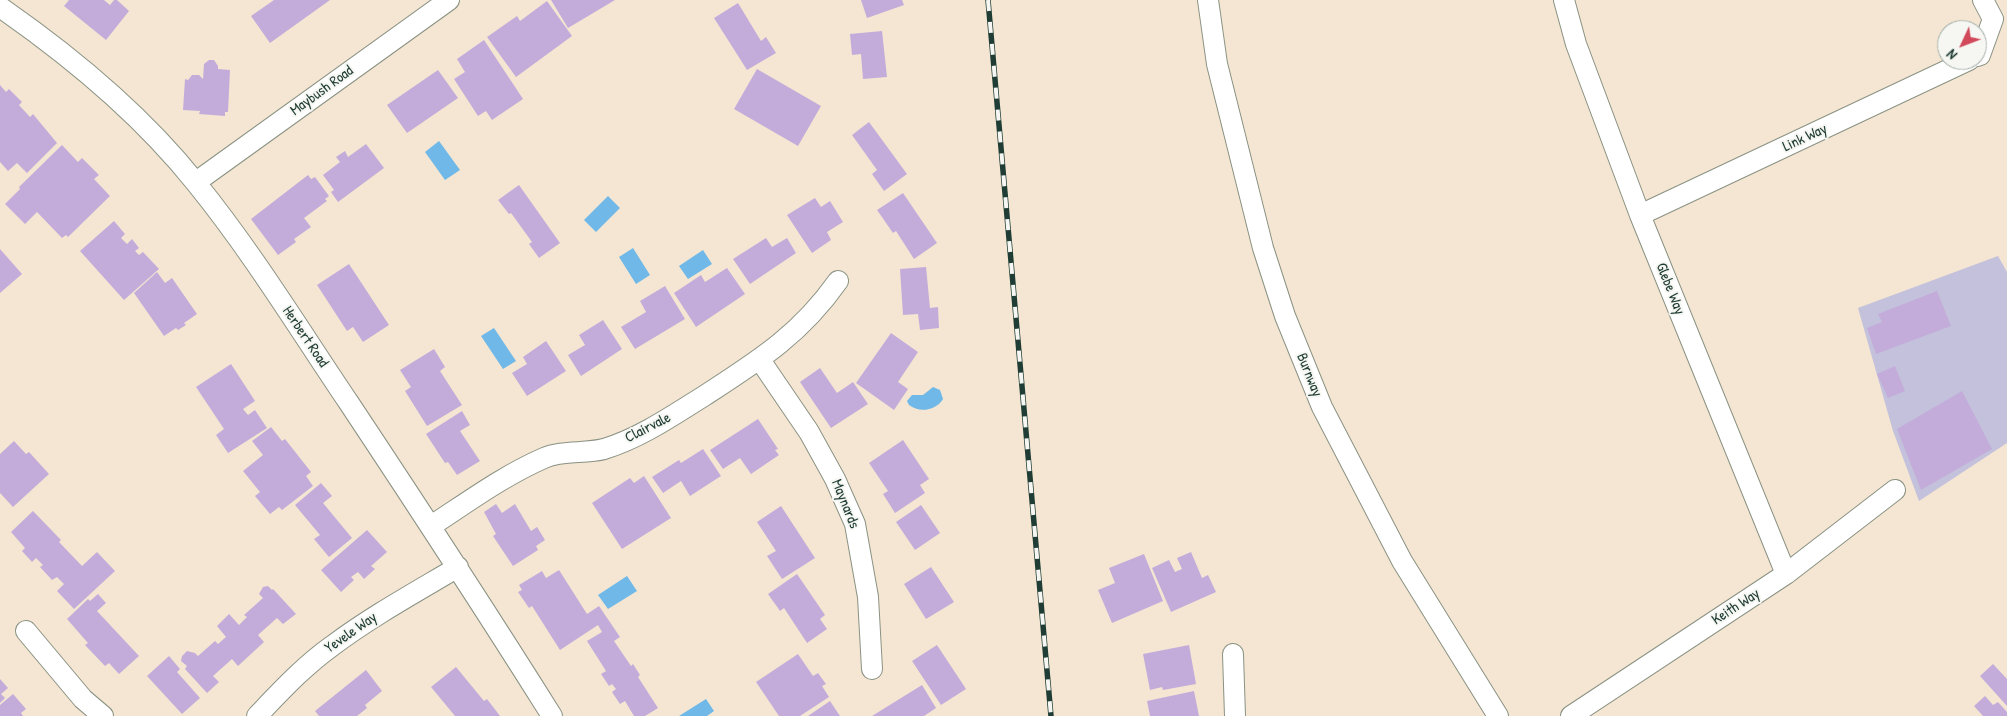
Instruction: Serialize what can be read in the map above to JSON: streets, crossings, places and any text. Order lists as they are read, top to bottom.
{
  "streets": {
    "street": [
      "Maybush Road",
      "Link Way",
      "Glebe Way",
      "Herbert Road",
      "Burnway",
      "Clairvale",
      "Maynards",
      "Keith Way",
      "Yevele Way"
    ]
  },
  "crossings": [
    ["Maybush Road", "Herbert Road"],
    ["Link Way", "Glebe Way"],
    ["Glebe Way", "Keith Way"],
    ["Herbert Road", "Clairvale"],
    ["Herbert Road", "Yevele Way"],
    ["Clairvale", "Maynards"]
  ],
  "north": "bottom left"
}
